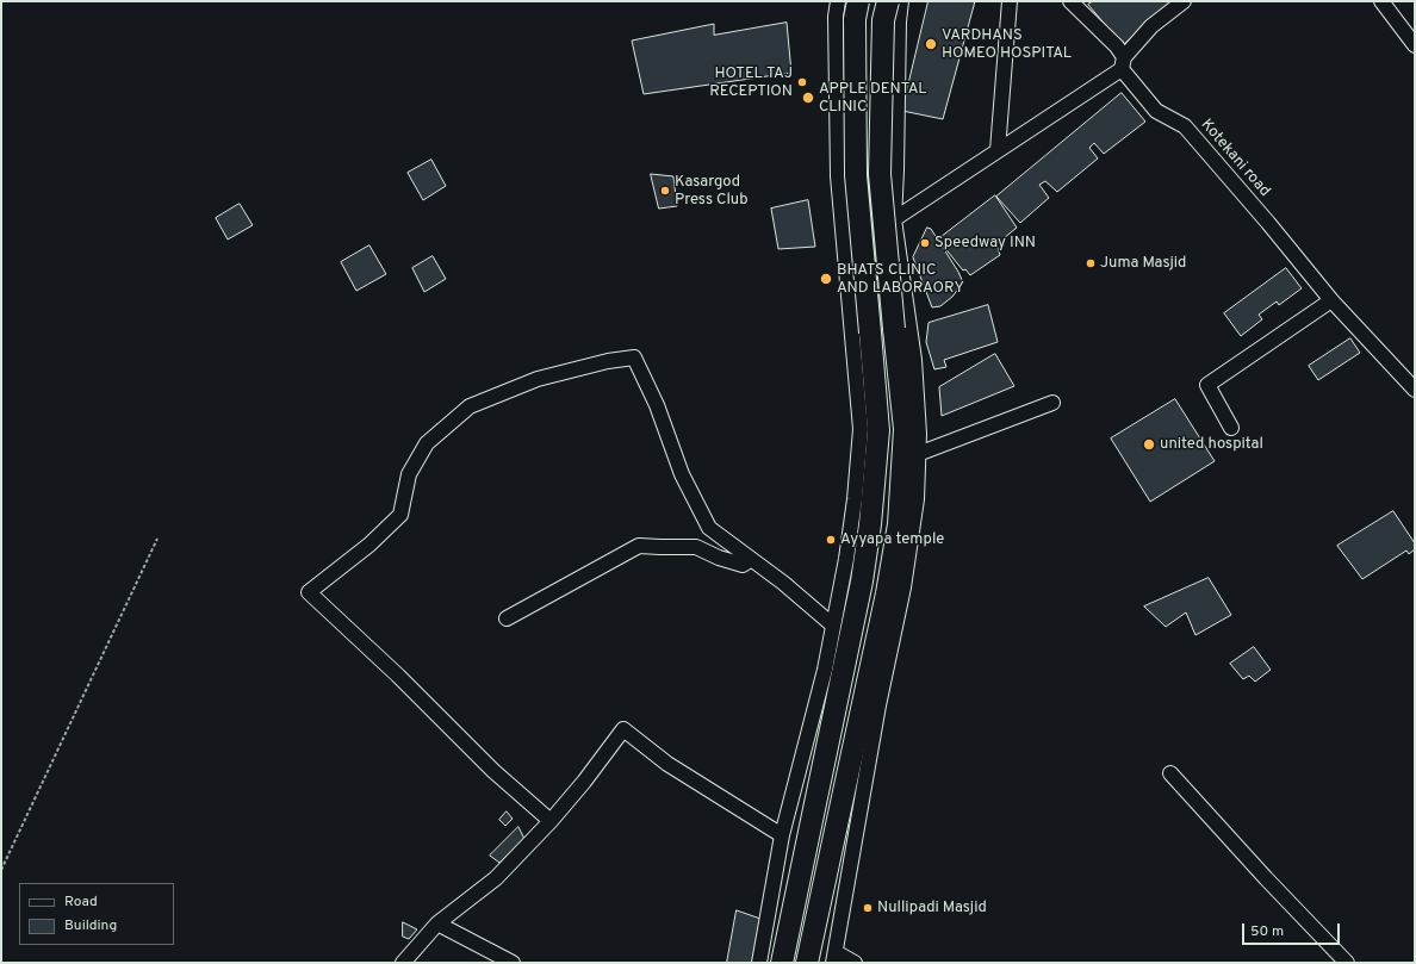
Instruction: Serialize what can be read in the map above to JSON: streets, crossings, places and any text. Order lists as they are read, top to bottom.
{
  "streets": {
    "street": ["Kotekani road"]
  },
  "places": [
    "VARDHANS HOMEO HOSPITAL",
    "HOTEL TAJ RECEPTION",
    "APPLE DENTAL CLINIC",
    "Kasargod Press Club",
    "Speedway INN",
    "Juma Masjid",
    "BHATS CLINIC AND LABORAORY",
    "united hospital",
    "Ayyapa temple",
    "Nullipadi Masjid"
  ],
  "legend": ["Road", "Building"],
  "scale_bar": "50 m"
}
